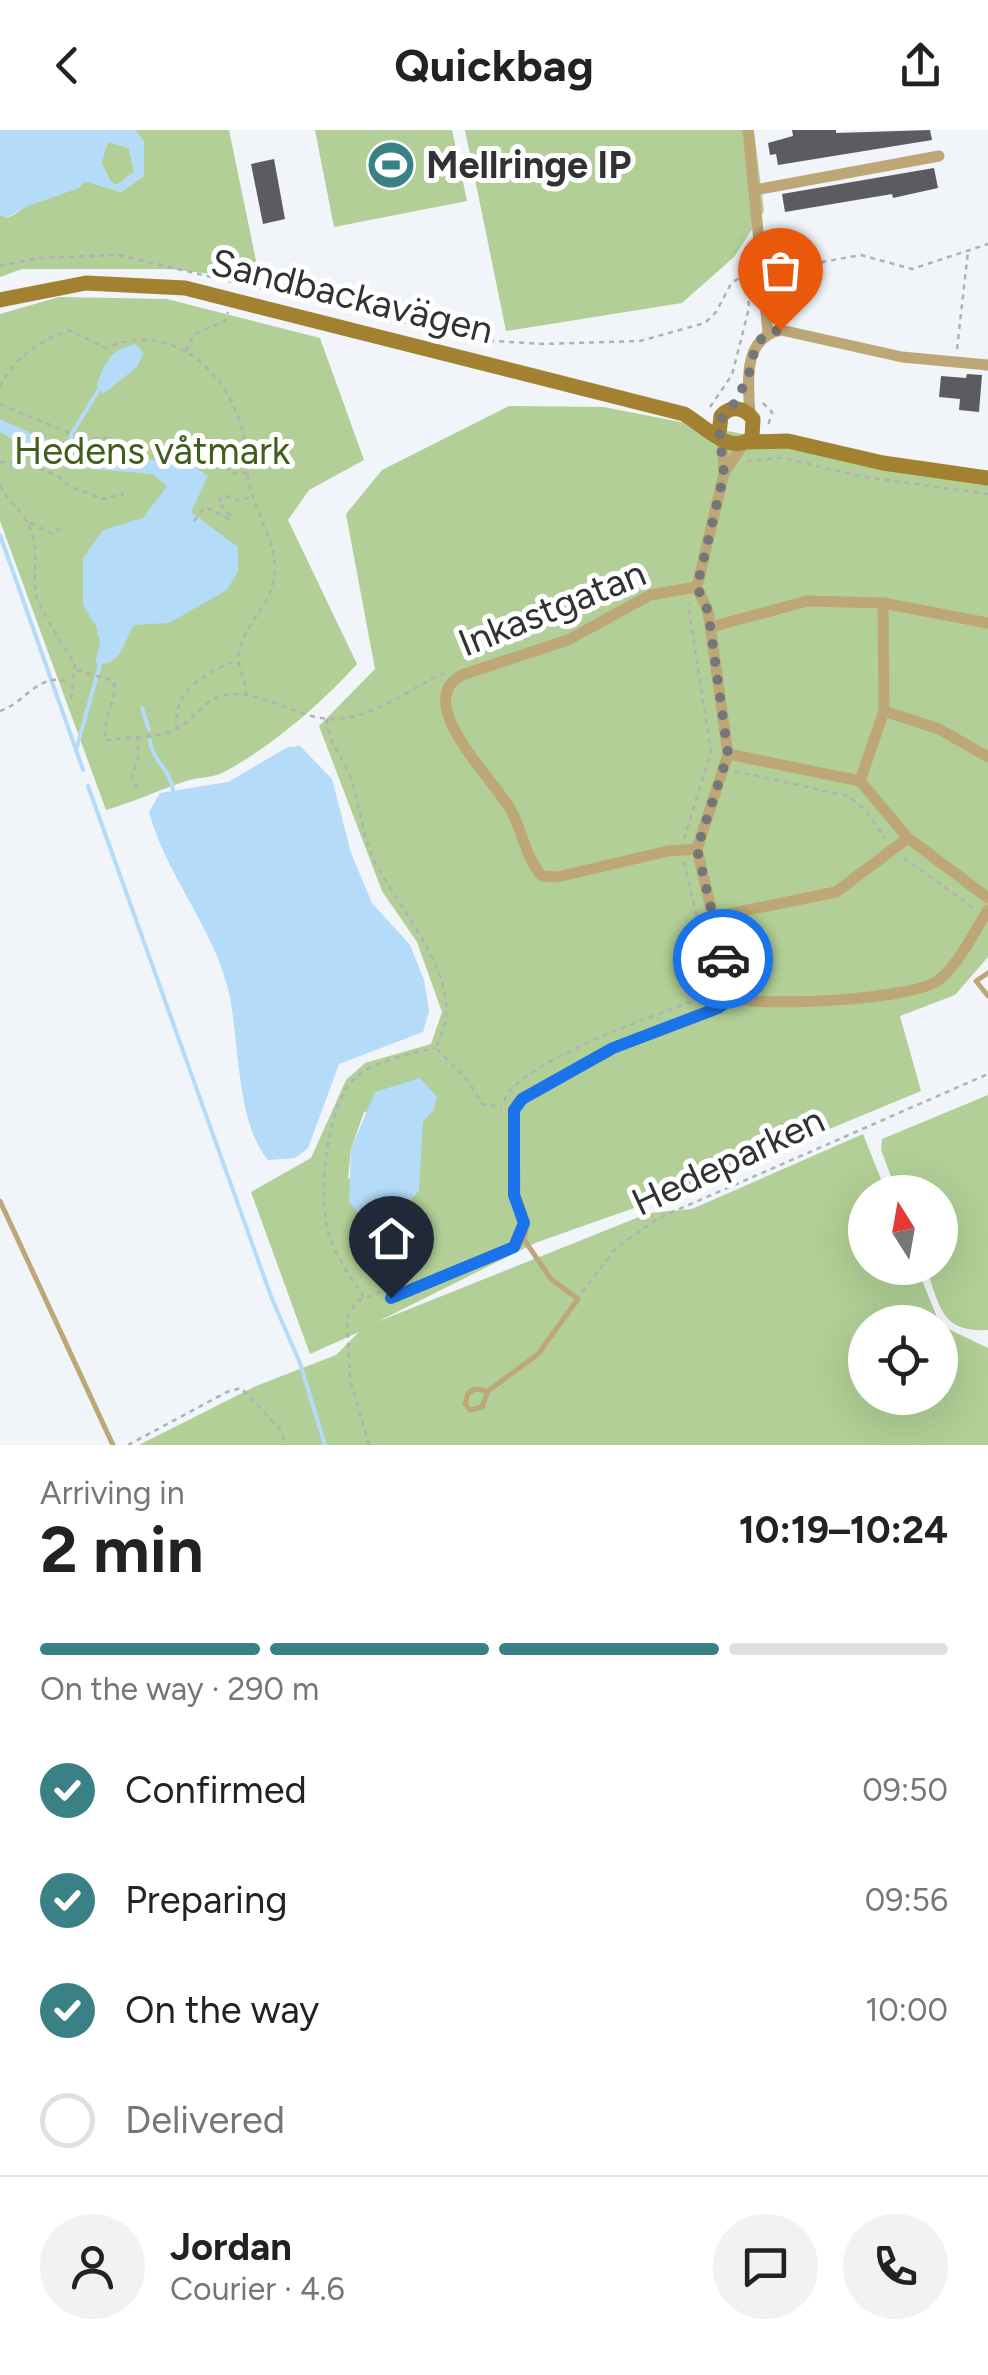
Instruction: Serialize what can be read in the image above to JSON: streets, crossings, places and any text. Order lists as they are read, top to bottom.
{
  "streets": {
    "street": ["Sandbackavägen", "Inkastgatan"],
    "path": ["Hedeparken"]
  },
  "parks": ["Hedens våtmark"],
  "places": {
    "sports": ["Mellringe IP"]
  },
  "north": "top",
  "page": {
    "header": "Quickbag",
    "heading": ["2 min", "Arriving in", "10:19–10:24"],
    "panel": ["Jordan", "Courier · 4.6"],
    "bar": "On the way · 290 m",
    "list": [
      ["Confirmed", "09:50"],
      ["Preparing", "09:56"],
      ["On the way", "10:00"],
      "Delivered"
    ]
  }
}
